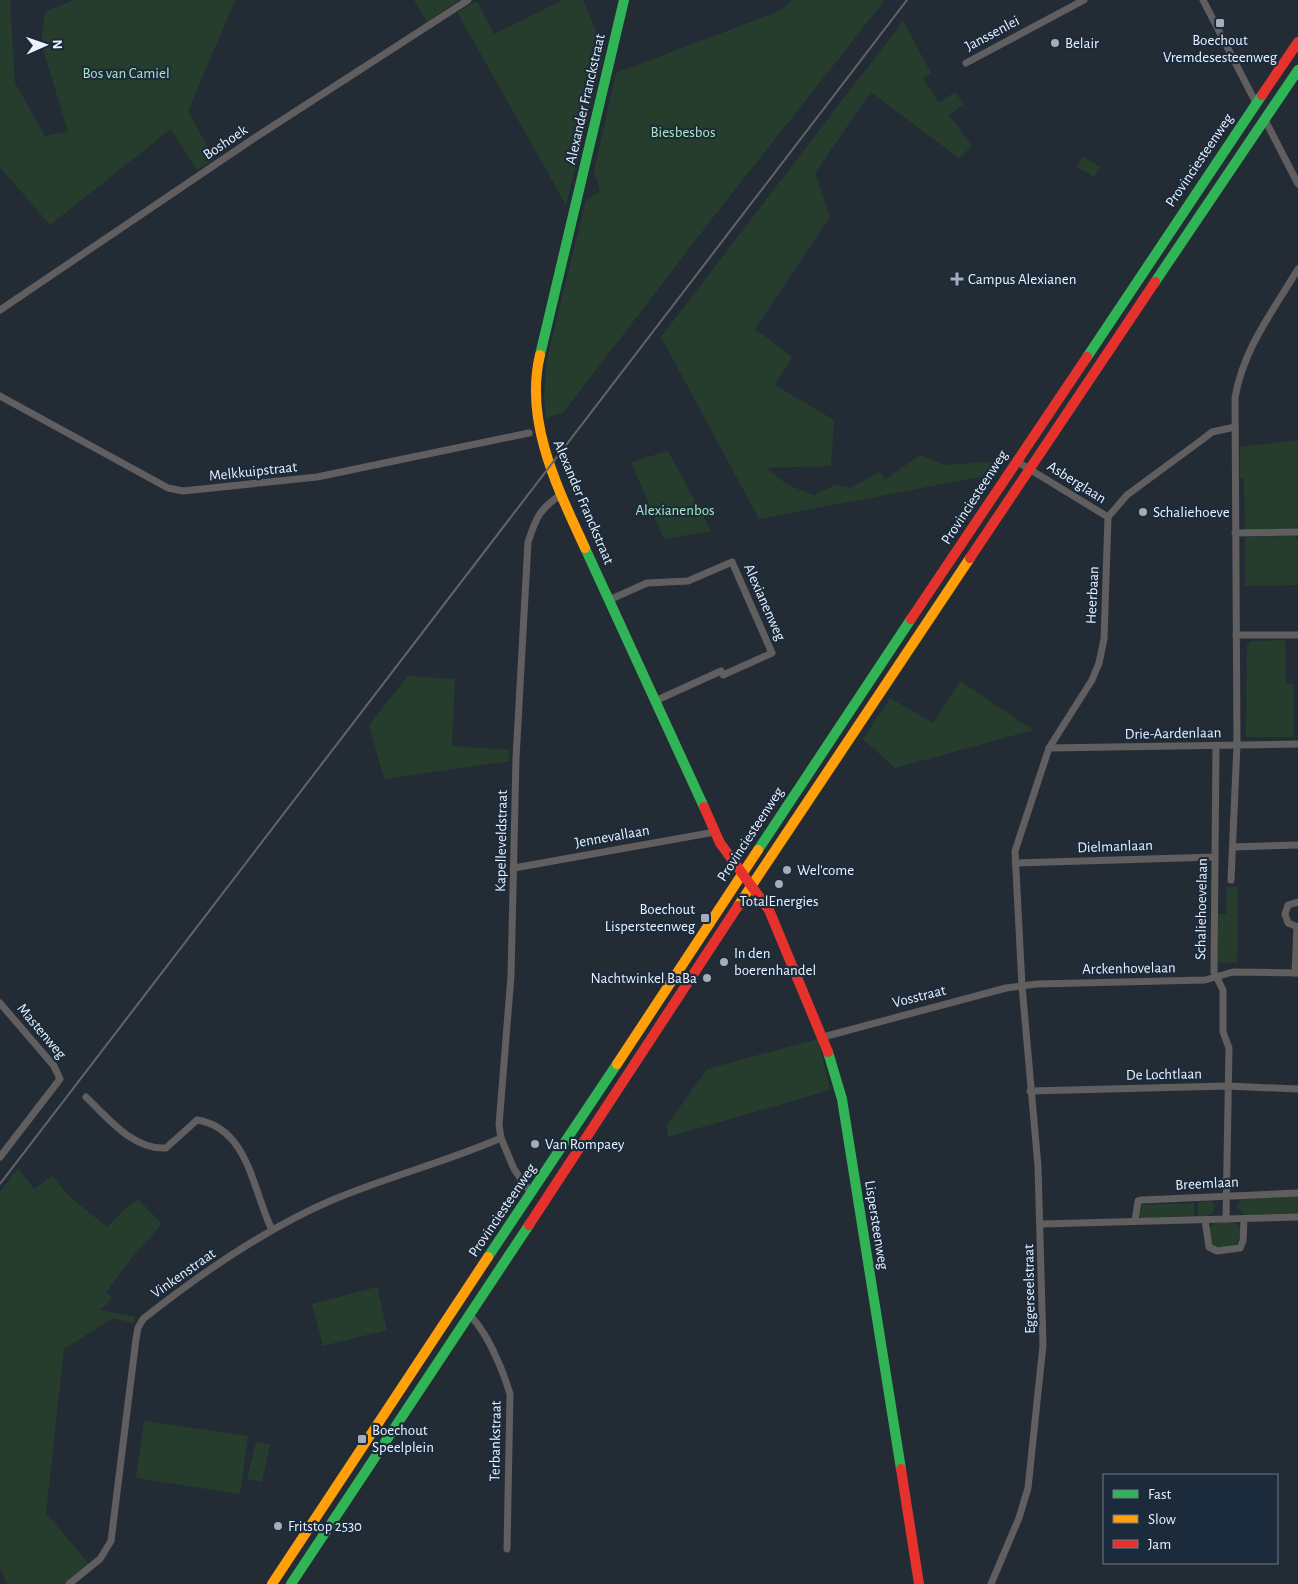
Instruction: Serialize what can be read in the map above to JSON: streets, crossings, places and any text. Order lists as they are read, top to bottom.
{
  "streets": {
    "main road": ["Alexander Franckstraat", "Provinciesteenweg", "Lispersteenweg"],
    "street": [
      "Janssenlei",
      "Boshoek",
      "Melkkuipstraat",
      "Asberglaan",
      "Heerbaan",
      "Alexianenweg",
      "Drie-Aardenlaan",
      "Jennevallaan",
      "Kapelleveldstraat",
      "Dielmanlaan",
      "Schaliehoevelaan",
      "Arckenhovelaan",
      "Vosstraat",
      "Mastenweg",
      "De Lochtlaan",
      "Breemlaan",
      "Vinkenstraat",
      "Eggerseelstraat",
      "Terbankstraat"
    ]
  },
  "crossings": [
    ["Alexander Franckstraat", "Provinciesteenweg"],
    ["Alexander Franckstraat", "Alexianenweg"],
    ["Alexander Franckstraat", "Jennevallaan"],
    ["Alexander Franckstraat", "Kapelleveldstraat"],
    ["Alexander Franckstraat", "Lispersteenweg"],
    ["Provinciesteenweg", "Asberglaan"],
    ["Provinciesteenweg", "Kapelleveldstraat"],
    ["Provinciesteenweg", "Lispersteenweg"],
    ["Provinciesteenweg", "Terbankstraat"],
    ["Asberglaan", "Heerbaan"],
    ["Heerbaan", "Drie-Aardenlaan"],
    ["Heerbaan", "Dielmanlaan"],
    ["Heerbaan", "Arckenhovelaan"],
    ["Heerbaan", "Vosstraat"],
    ["Heerbaan", "Eggerseelstraat"],
    ["Drie-Aardenlaan", "Schaliehoevelaan"],
    ["Jennevallaan", "Kapelleveldstraat"],
    ["Kapelleveldstraat", "Vinkenstraat"],
    ["Dielmanlaan", "Schaliehoevelaan"],
    ["Schaliehoevelaan", "Arckenhovelaan"],
    ["Schaliehoevelaan", "De Lochtlaan"],
    ["Schaliehoevelaan", "Breemlaan"],
    ["Arckenhovelaan", "Vosstraat"],
    ["Arckenhovelaan", "Eggerseelstraat"],
    ["Vosstraat", "Lispersteenweg"],
    ["Vosstraat", "Eggerseelstraat"],
    ["De Lochtlaan", "Eggerseelstraat"]
  ],
  "parks": ["Bos van Camiel", "Biesbesbos", "Alexianenbos"],
  "places": {
    "transit": ["Boechout Vremdesesteenweg", "Boechout Lispersteenweg", "Boechout Speelplein"],
    "other": [
      "Belair",
      "Schaliehoeve",
      "Wel'come",
      "TotalEnergies",
      "In den boerenhandel",
      "Nachtwinkel BaBa",
      "Van Rompaey",
      "Fritstop 2530"
    ],
    "health": ["Campus Alexianen"]
  },
  "legend": ["Fast", "Slow", "Jam"],
  "north": "right"
}
